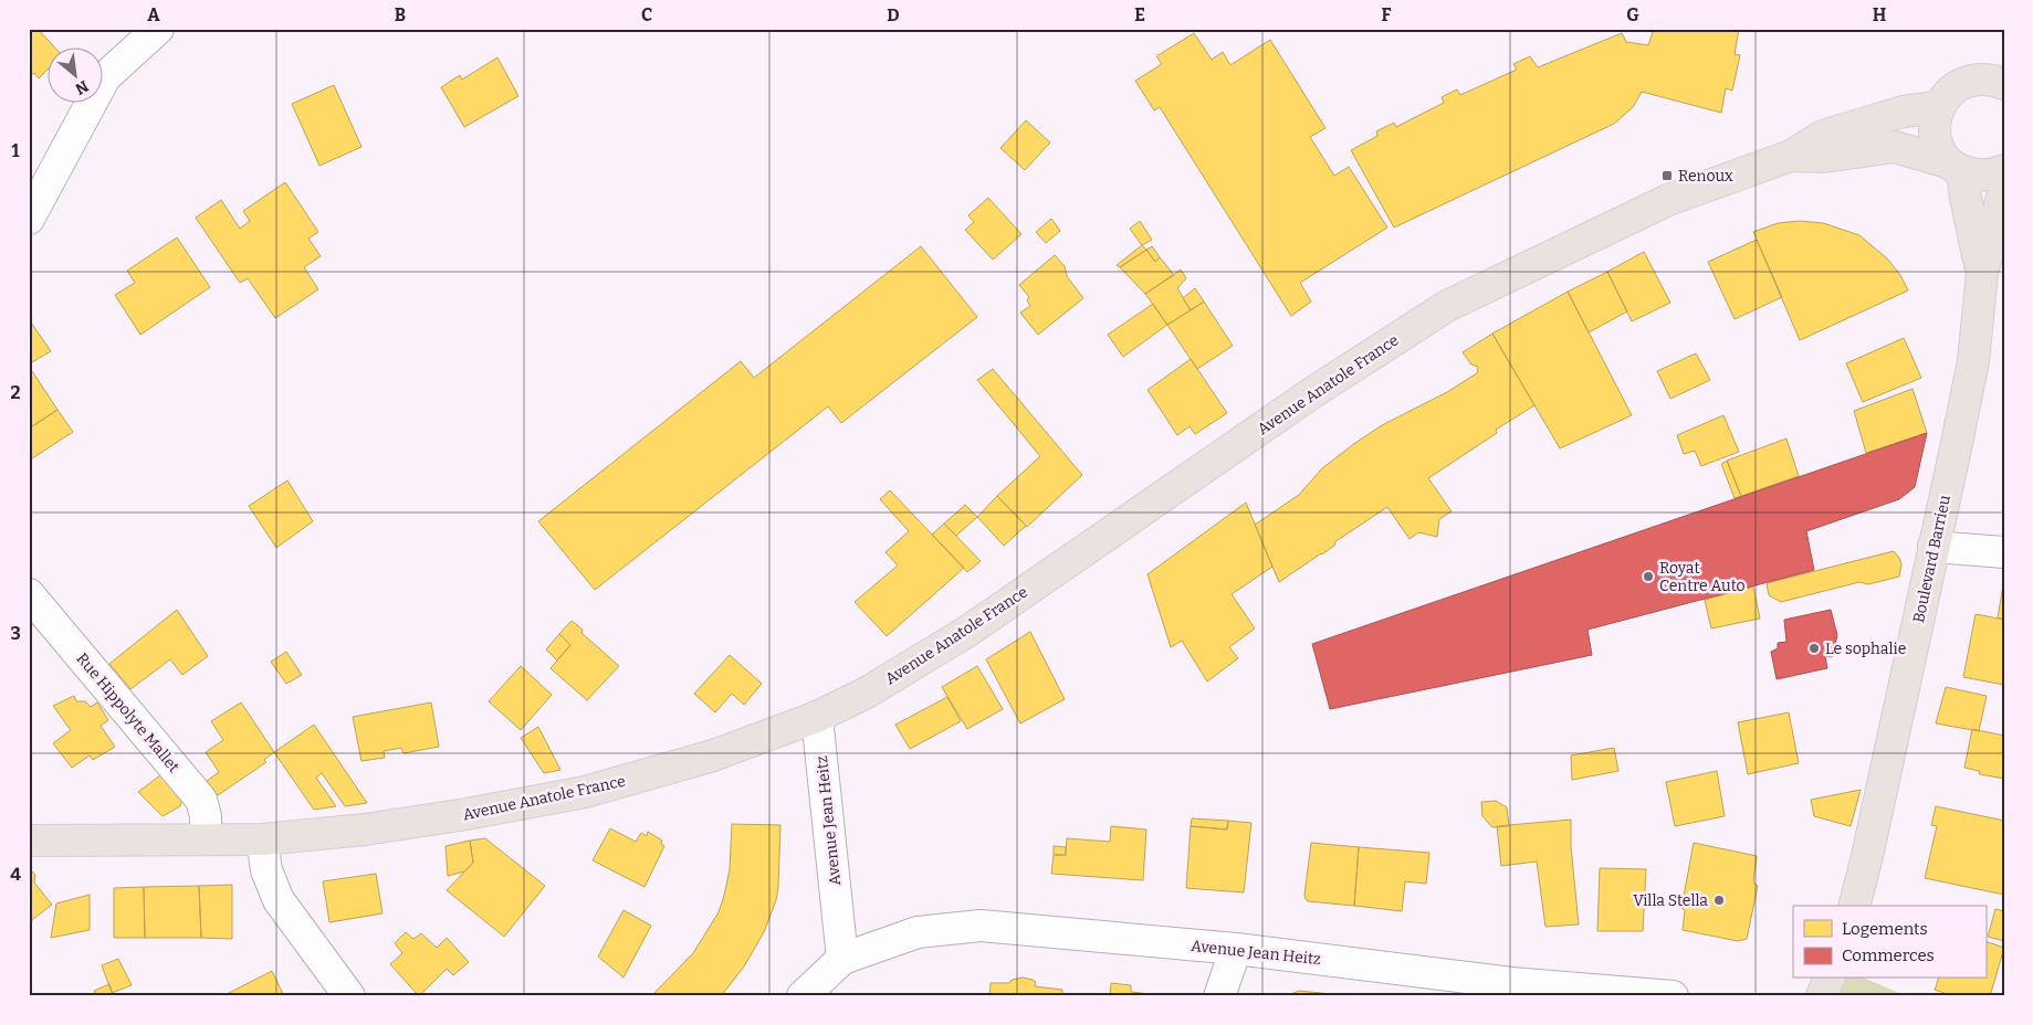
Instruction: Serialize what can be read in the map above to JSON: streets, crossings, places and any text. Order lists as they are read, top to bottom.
{
  "streets": {
    "main road": ["Avenue Anatole France", "Boulevard Barrieu"],
    "street": ["Rue Hippolyte Mallet", "Avenue Jean Heitz"]
  },
  "crossings": [
    ["Avenue Anatole France", "Boulevard Barrieu"],
    ["Avenue Anatole France", "Rue Hippolyte Mallet"],
    ["Avenue Anatole France", "Avenue Jean Heitz"]
  ],
  "places": {
    "transit": ["Renoux"],
    "other": ["Royat Centre Auto", "Le sophalie", "Villa Stella"]
  },
  "legend": ["Logements", "Commerces"],
  "north": "bottom right",
  "grid": {
    "columns": [
      "A",
      "B",
      "C",
      "D",
      "E",
      "F",
      "G",
      "H"
    ],
    "rows": [
      "1",
      "2",
      "3",
      "4"
    ]
  }
}
